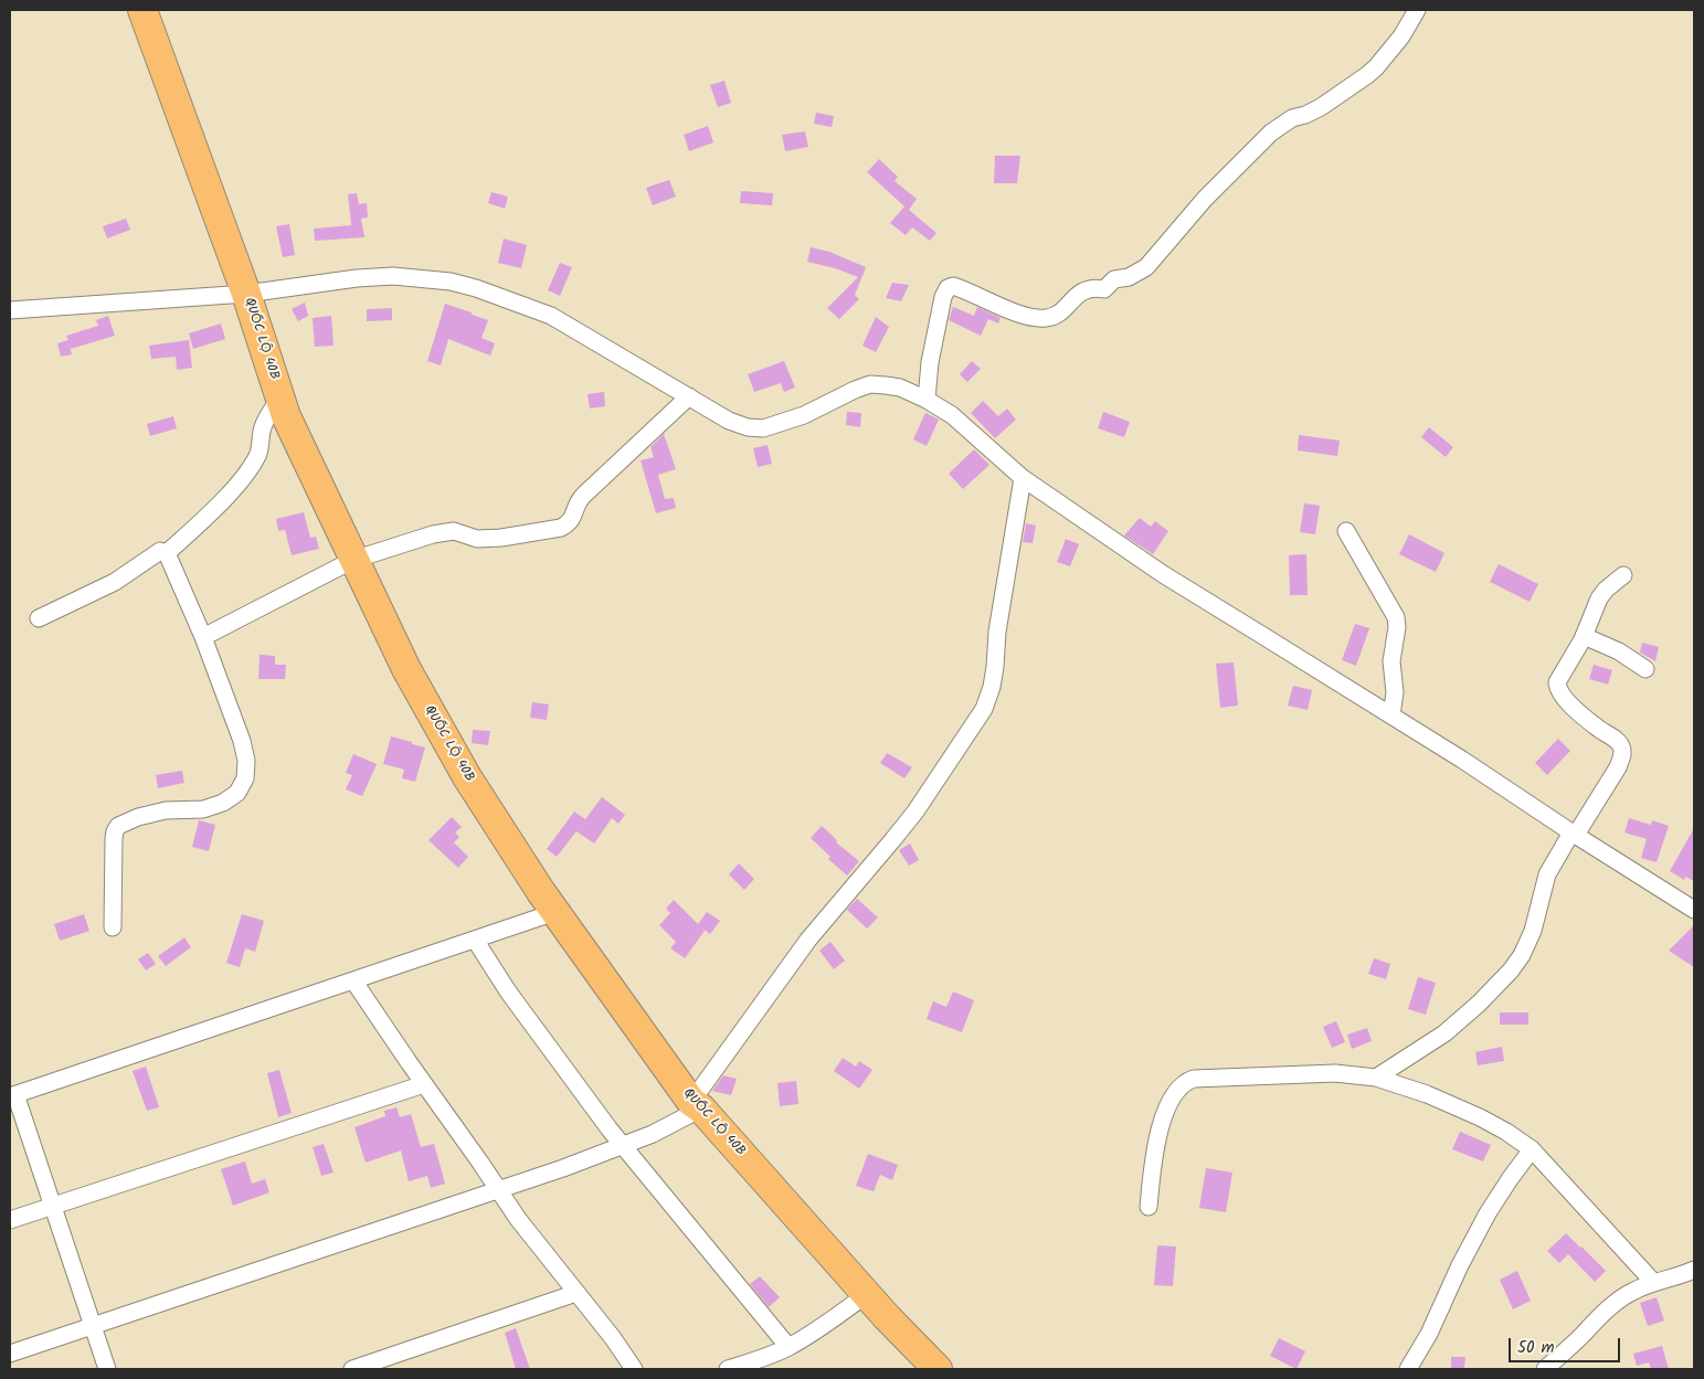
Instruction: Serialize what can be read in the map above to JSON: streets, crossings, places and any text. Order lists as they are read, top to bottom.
{
  "streets": {
    "highway": ["QUỐC LỘ 40B"]
  },
  "scale_bar": "50 m"
}
